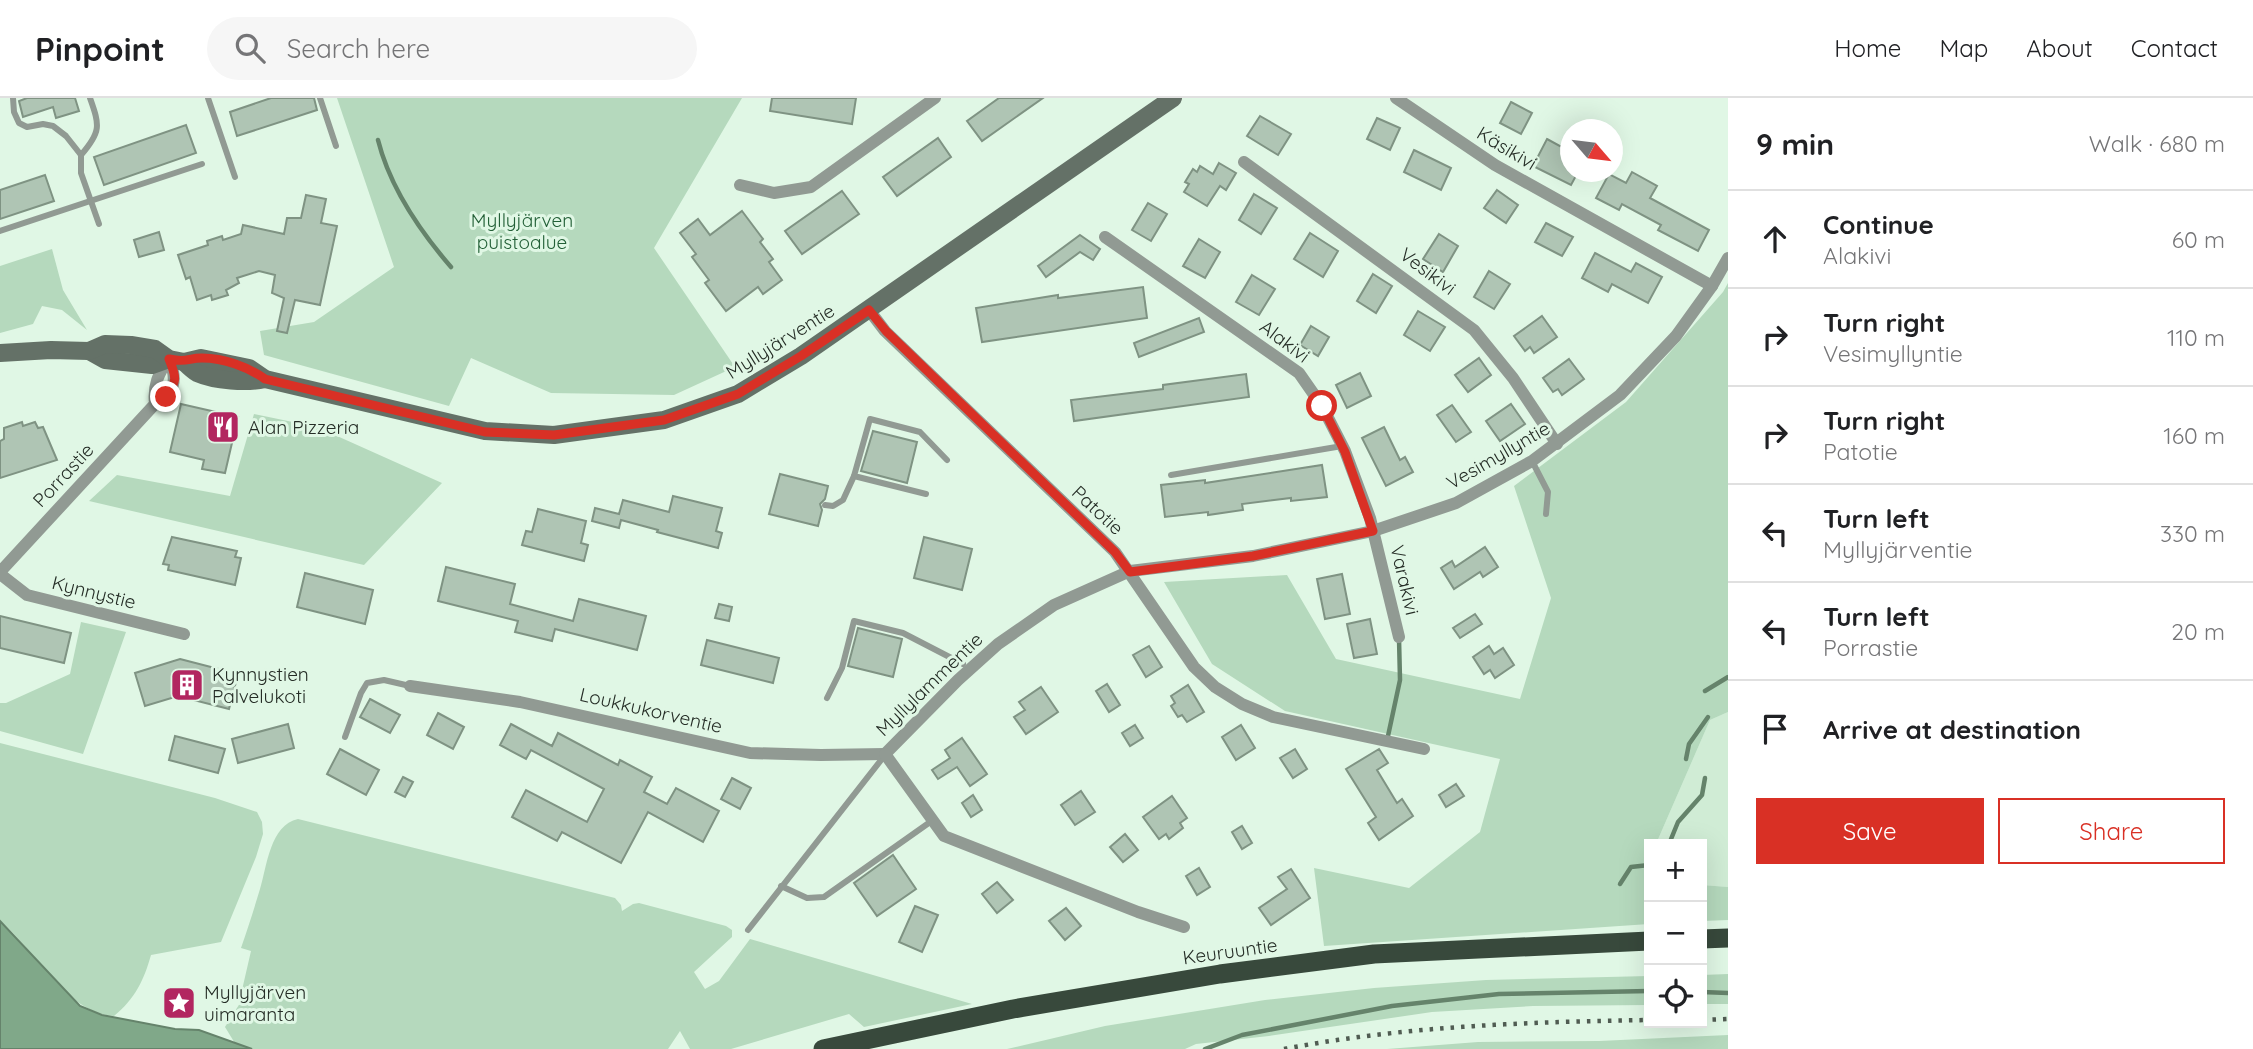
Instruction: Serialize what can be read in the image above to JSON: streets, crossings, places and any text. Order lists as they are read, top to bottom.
{
  "streets": {
    "highway": ["Keuruuntie"],
    "main road": ["Myllyjärventie"],
    "street": [
      "Käsikivi",
      "Vesikivi",
      "Alakivi",
      "Vesimyllyntie",
      "Porrastie",
      "Patotie",
      "Varakivi",
      "Kynnystie",
      "Myllylammentie",
      "Loukkukorventie"
    ]
  },
  "crossings": [
    ["Käsikivi", "Vesimyllyntie"],
    ["Vesikivi", "Vesimyllyntie"],
    ["Myllyjärventie", "Porrastie"],
    ["Myllyjärventie", "Patotie"],
    ["Alakivi", "Vesimyllyntie"],
    ["Alakivi", "Varakivi"],
    ["Vesimyllyntie", "Patotie"],
    ["Vesimyllyntie", "Varakivi"],
    ["Vesimyllyntie", "Myllylammentie"],
    ["Porrastie", "Kynnystie"],
    ["Patotie", "Myllylammentie"],
    ["Myllylammentie", "Loukkukorventie"]
  ],
  "parks": ["Myllyjärven puistoalue"],
  "places": {
    "restaurant": ["Alan Pizzeria"],
    "building": ["Kynnystien Palvelukoti"],
    "place": ["Myllyjärven uimaranta"]
  },
  "north": "bottom right",
  "page": {
    "header": "Pinpoint",
    "search": "Search here",
    "nav": [
      "Home",
      "Map",
      "About",
      "Contact"
    ],
    "heading": ["9 min", "Walk · 680 m"],
    "list": [
      ["Continue", "Alakivi", "60 m"],
      ["Turn right", "Vesimyllyntie", "110 m"],
      ["Turn right", "Patotie", "160 m"],
      ["Turn left", "Myllyjärventie", "330 m"],
      ["Turn left", "Porrastie", "20 m"],
      "Arrive at destination"
    ],
    "buttons": ["Save", "Share"],
    "map_buttons": ["+", "−"]
  }
}
